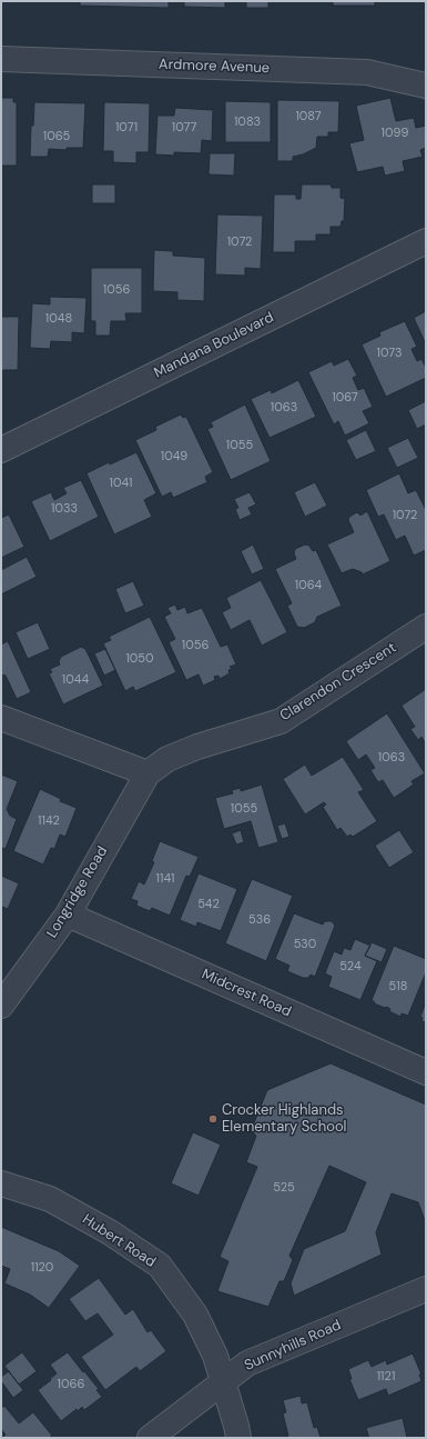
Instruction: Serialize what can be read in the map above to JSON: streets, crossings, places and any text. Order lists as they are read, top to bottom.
{
  "streets": {
    "street": [
      "Ardmore Avenue",
      "Mandana Boulevard",
      "Clarendon Crescent",
      "Longridge Road",
      "Midcrest Road",
      "Hubert Road",
      "Sunnyhills Road"
    ]
  },
  "crossings": [
    ["Clarendon Crescent", "Longridge Road"],
    ["Longridge Road", "Midcrest Road"],
    ["Hubert Road", "Sunnyhills Road"]
  ],
  "places": ["Crocker Highlands Elementary School"],
  "house_numbers": [
    "1087",
    "1083",
    "1071",
    "1077",
    "1099",
    "1065",
    "1072",
    "1056",
    "1048",
    "1073",
    "1067",
    "1063",
    "1055",
    "1049",
    "1041",
    "1033",
    "1072",
    "1064",
    "1056",
    "1050",
    "1044",
    "1063",
    "1055",
    "1142",
    "1141",
    "542",
    "536",
    "530",
    "524",
    "518",
    "525",
    "1120",
    "1121",
    "1066"
  ]
}
